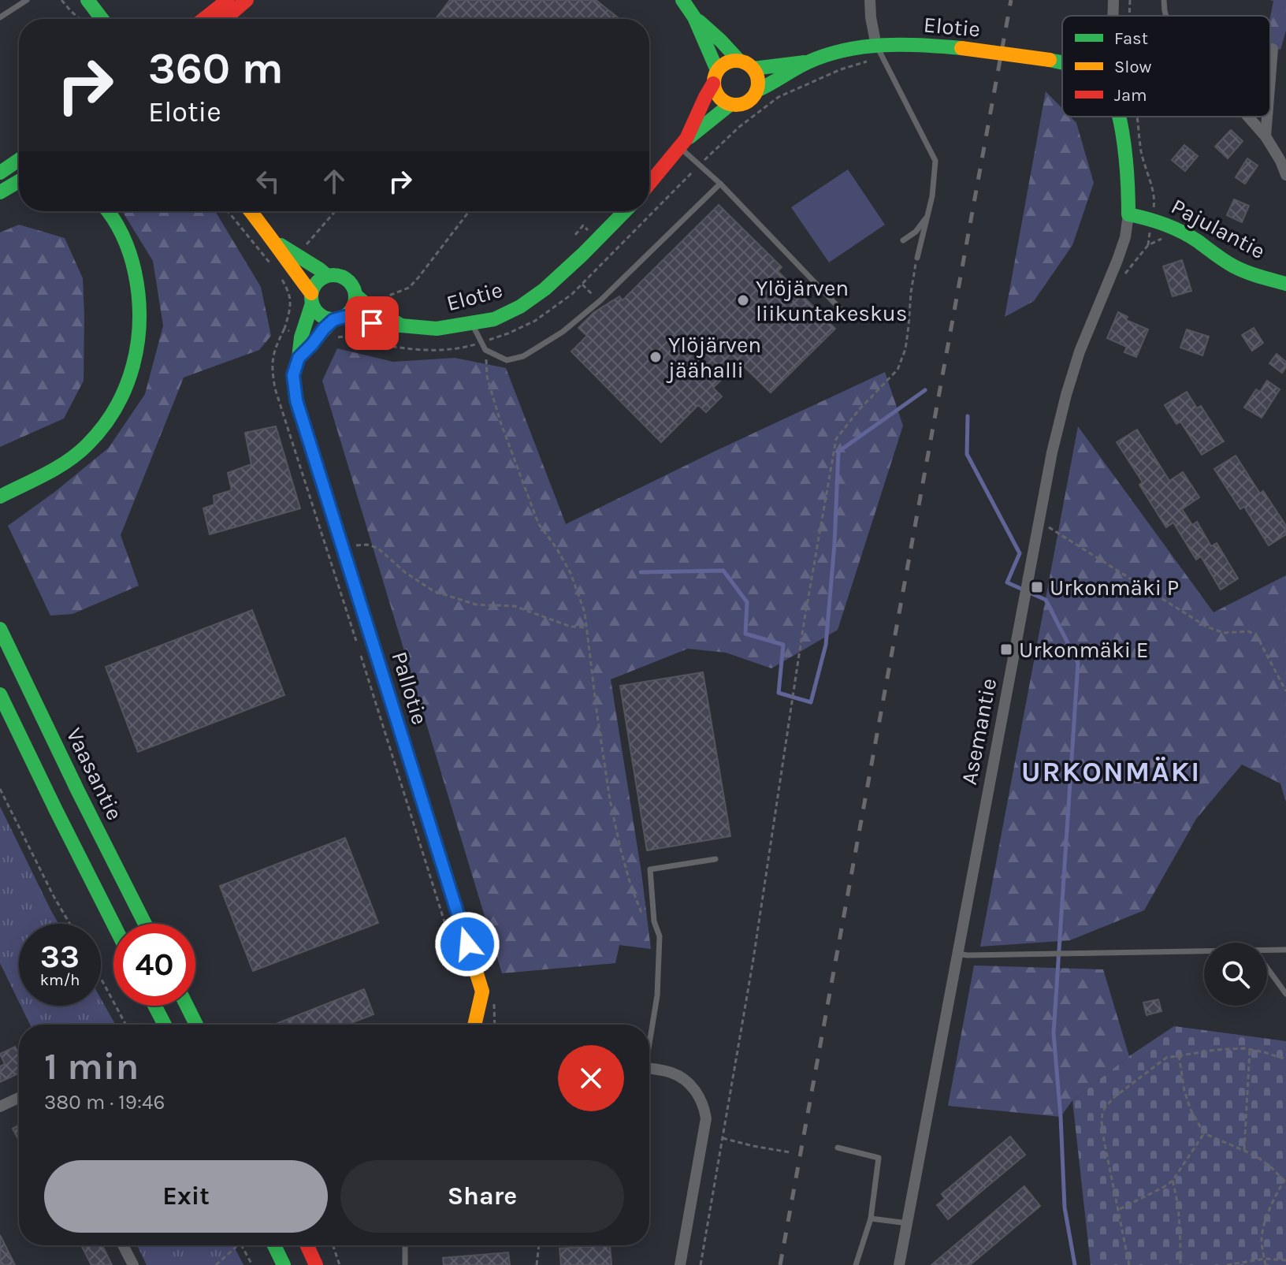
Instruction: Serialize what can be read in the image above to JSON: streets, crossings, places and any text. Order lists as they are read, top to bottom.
{
  "streets": {
    "main road": [
      "Elotie",
      "Pajulantie",
      "Pallotie",
      "Vaasantie"
    ],
    "street": ["Asemantie"]
  },
  "crossings": [
    ["Elotie", "Pallotie"],
    ["Pajulantie", "Asemantie"]
  ],
  "districts": ["URKONMÄKI"],
  "places": {
    "other": ["Ylöjärven liikuntakeskus", "Ylöjärven jäähalli"],
    "transit": ["Urkonmäki P", "Urkonmäki E"]
  },
  "legend": ["Fast", "Slow", "Jam"],
  "page": {
    "turn": ["360 m", "Elotie"],
    "speed": "33 km/h",
    "limit": "40",
    "heading": ["1 min", "380 m · 19:46"],
    "buttons": ["Exit", "Share"]
  }
}
